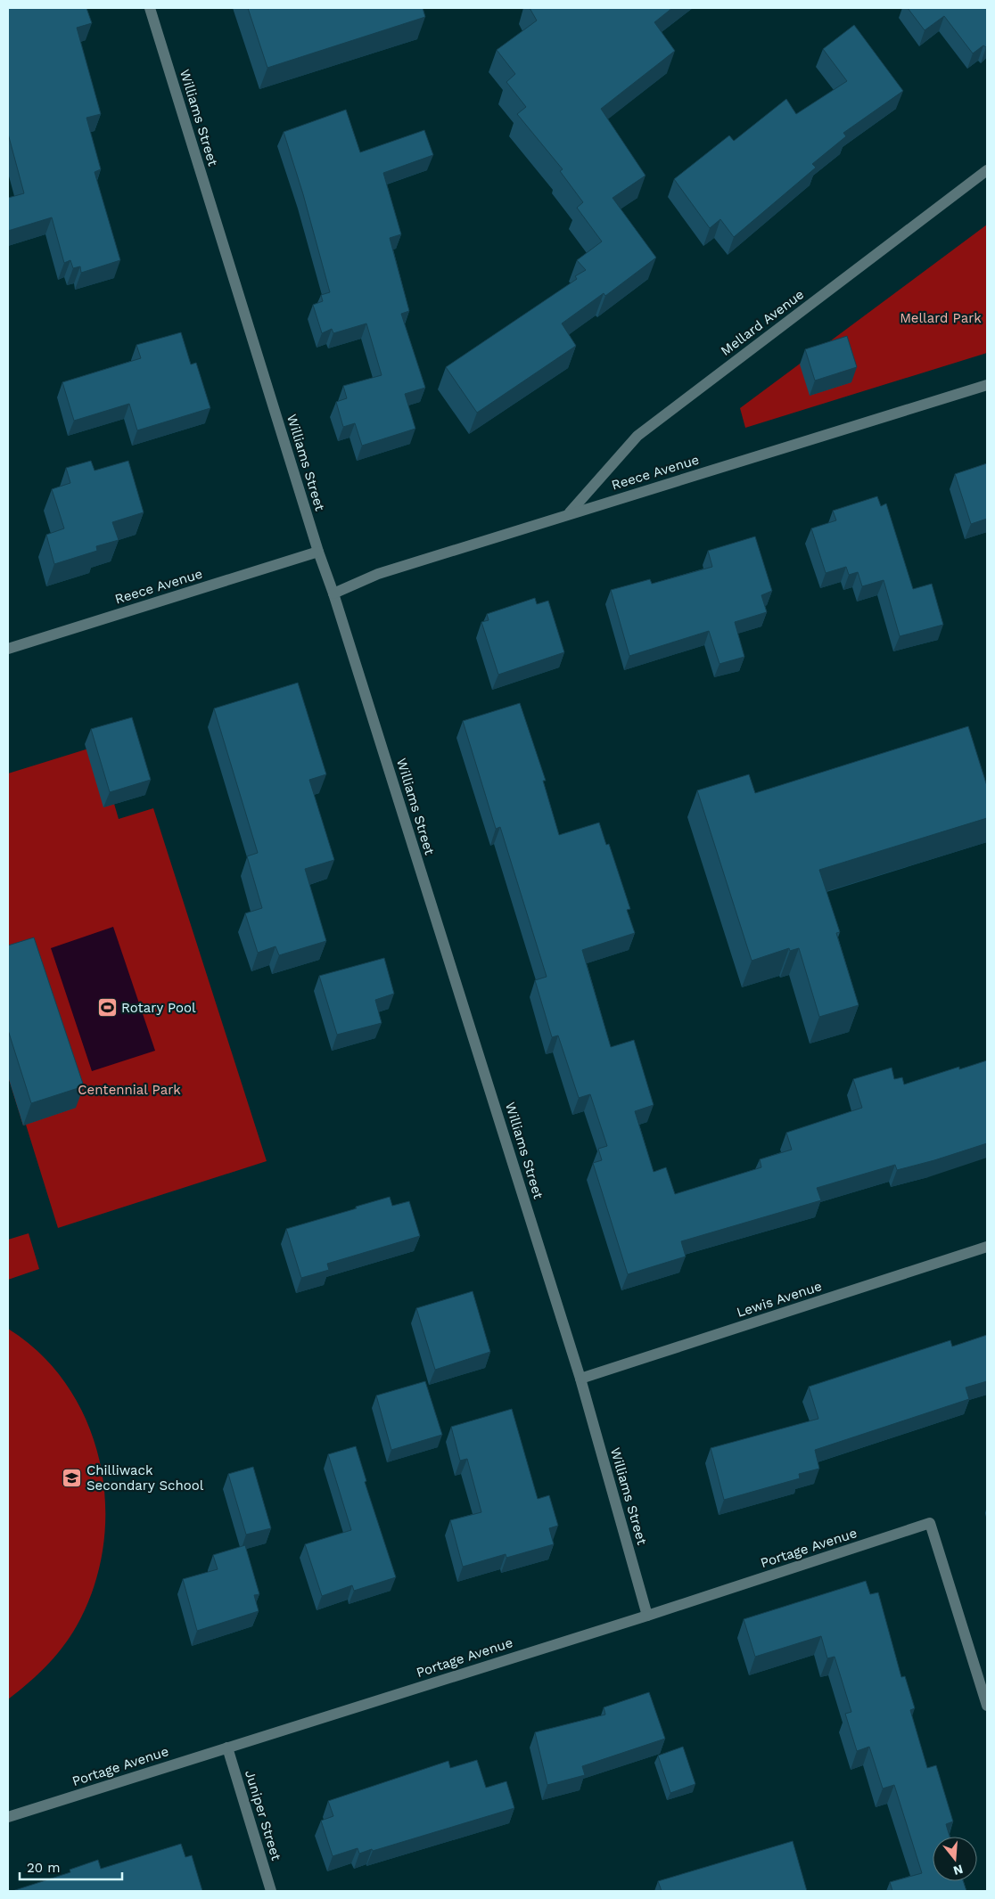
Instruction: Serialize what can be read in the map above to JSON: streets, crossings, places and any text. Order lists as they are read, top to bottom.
{
  "streets": {
    "street": [
      "Williams Street",
      "Mellard Avenue",
      "Reece Avenue",
      "Lewis Avenue",
      "Portage Avenue",
      "Juniper Street"
    ]
  },
  "crossings": [
    ["Williams Street", "Reece Avenue"],
    ["Williams Street", "Lewis Avenue"],
    ["Williams Street", "Portage Avenue"],
    ["Mellard Avenue", "Reece Avenue"],
    ["Portage Avenue", "Juniper Street"]
  ],
  "parks": ["Mellard Park", "Centennial Park"],
  "places": {
    "sports": ["Rotary Pool"],
    "school or university": ["Chilliwack Secondary School"]
  },
  "scale_bar": "20 m",
  "north": "bottom"
}
